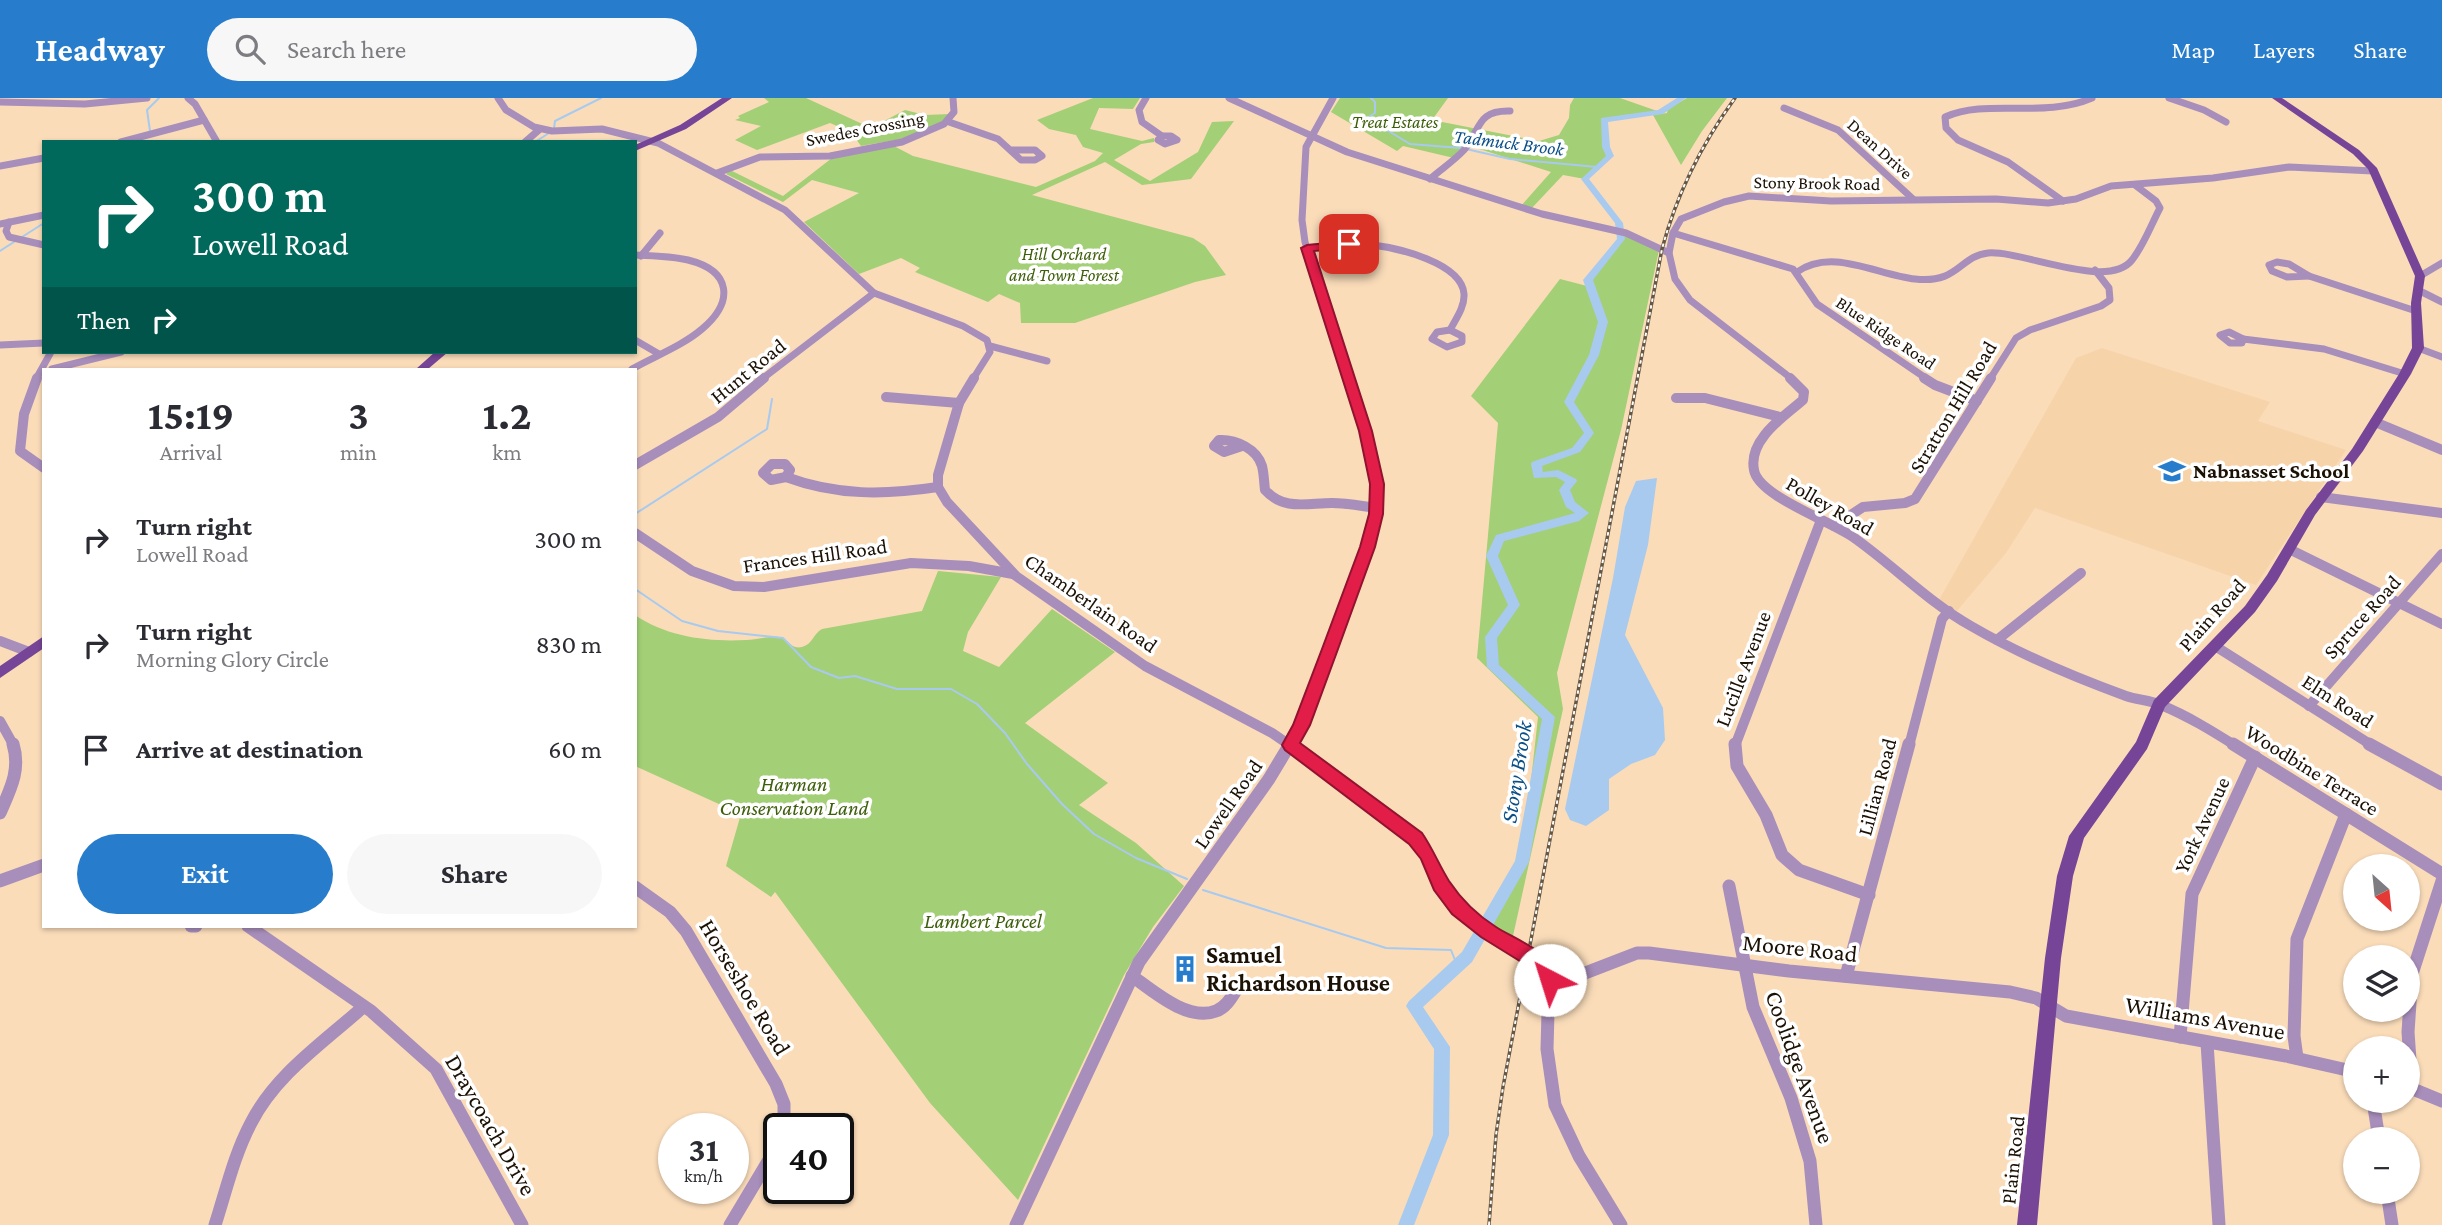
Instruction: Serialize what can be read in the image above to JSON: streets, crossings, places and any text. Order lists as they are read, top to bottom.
{
  "streets": {
    "main road": ["Plain Road"],
    "street": [
      "Swedes Crossing",
      "Dean Drive",
      "Stony Brook Road",
      "Blue Ridge Road",
      "Hunt Road",
      "Stratton Hill Road",
      "Polley Road",
      "Frances Hill Road",
      "Chamberlain Road",
      "Spruce Road",
      "Lucille Avenue",
      "Elm Road",
      "Woodbine Terrace",
      "Lillian Road",
      "Lowell Road",
      "York Avenue",
      "Moore Road",
      "Horseshoe Road",
      "Williams Avenue",
      "Coolidge Avenue",
      "Draycoach Drive"
    ]
  },
  "crossings": [
    ["Dean Drive", "Stony Brook Road"],
    ["Stony Brook Road", "Plain Road"],
    ["Blue Ridge Road", "Stratton Hill Road"],
    ["Stratton Hill Road", "Polley Road"],
    ["Polley Road", "Plain Road"],
    ["Polley Road", "Lucille Avenue"],
    ["Polley Road", "Woodbine Terrace"],
    ["Polley Road", "Lillian Road"],
    ["Frances Hill Road", "Chamberlain Road"],
    ["Chamberlain Road", "Lowell Road"],
    ["Chamberlain Road", "Moore Road"],
    ["Plain Road", "Elm Road"],
    ["Plain Road", "Woodbine Terrace"],
    ["Plain Road", "Moore Road"],
    ["Plain Road", "Williams Avenue"],
    ["Spruce Road", "Elm Road"],
    ["Lucille Avenue", "Lillian Road"],
    ["Woodbine Terrace", "York Avenue"],
    ["Lillian Road", "Moore Road"],
    ["York Avenue", "Williams Avenue"],
    ["Moore Road", "Williams Avenue"],
    ["Moore Road", "Coolidge Avenue"]
  ],
  "water": ["Tadmuck Brook", "Stony Brook"],
  "parks": [
    "Treat Estates",
    "Hill Orchard and Town Forest",
    "Harman Conservation Land",
    "Lambert Parcel"
  ],
  "places": {
    "school or university": ["Nabnasset School"],
    "building": ["Samuel Richardson House"]
  },
  "north": "bottom right",
  "page": {
    "header": "Headway",
    "search": "Search here",
    "nav": ["Map", "Layers", "Share"],
    "turn": ["300 m", "Lowell Road"],
    "then": "Then",
    "eta": [
      "15:19",
      "Arrival",
      "3",
      "min",
      "1.2",
      "km"
    ],
    "list": [
      {
        "name": "Turn right",
        "note": "Lowell Road",
        "value": "300 m"
      },
      {
        "name": "Turn right",
        "note": "Morning Glory Circle",
        "value": "830 m"
      },
      {
        "name": "Arrive at destination",
        "value": "60 m"
      }
    ],
    "buttons": ["Exit", "Share"],
    "map_buttons": ["+", "−"],
    "speed": "31 km/h",
    "limit": "40"
  }
}
